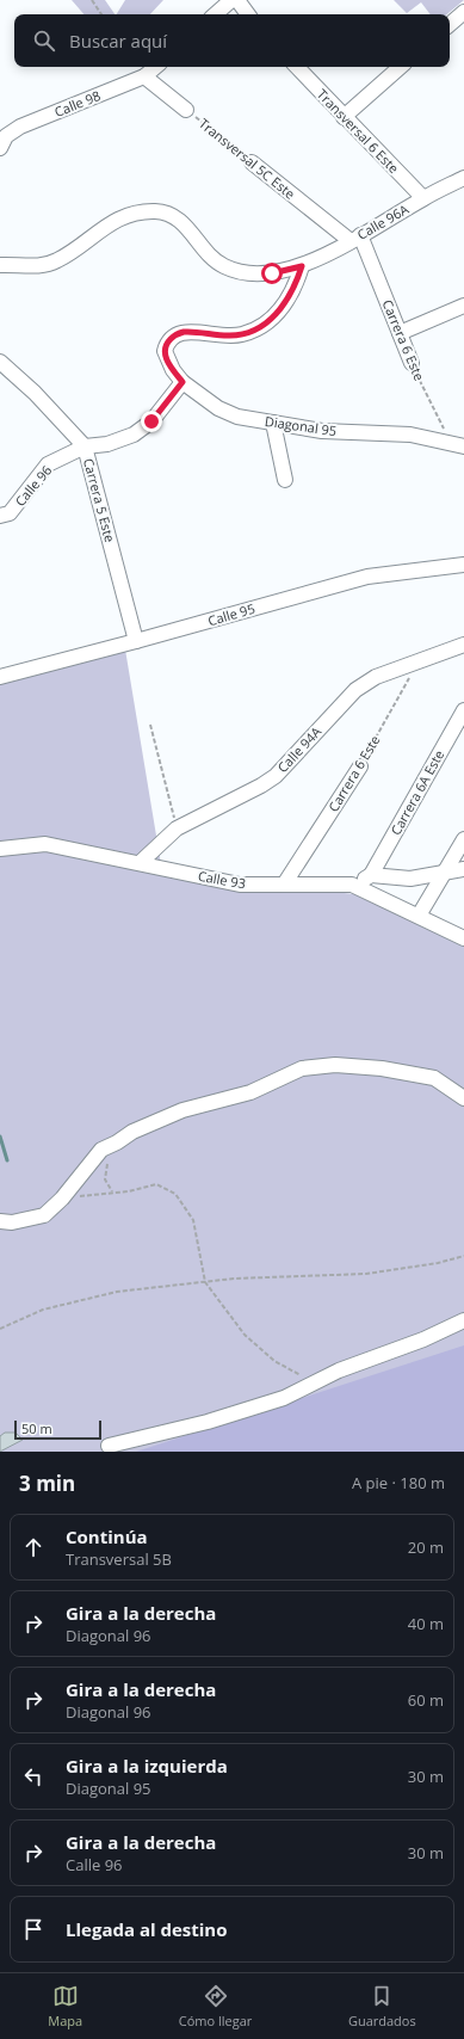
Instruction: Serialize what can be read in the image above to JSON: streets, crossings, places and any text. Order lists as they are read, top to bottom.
{
  "streets": {
    "street": [
      "Calle 98",
      "Transversal 6 Este",
      "Transversal 5C Este",
      "Calle 96A",
      "Carrera 6 Este",
      "Diagonal 95",
      "Calle 96",
      "Carrera 5 Este",
      "Calle 95",
      "Calle 94A",
      "Carrera 6A Este",
      "Calle 93"
    ]
  },
  "crossings": [
    ["Calle 98", "Transversal 5C Este"],
    ["Transversal 6 Este", "Calle 96A"],
    ["Transversal 5C Este", "Calle 96A"],
    ["Transversal 5C Este", "Carrera 6 Este"],
    ["Calle 96A", "Carrera 6 Este"],
    ["Calle 96A", "Diagonal 95"],
    ["Carrera 6 Este", "Diagonal 95"],
    ["Carrera 6 Este", "Calle 94A"],
    ["Carrera 6 Este", "Calle 93"],
    ["Diagonal 95", "Calle 96"],
    ["Calle 96", "Carrera 5 Este"],
    ["Carrera 5 Este", "Calle 95"],
    ["Calle 94A", "Calle 93"]
  ],
  "scale_bar": "50 m",
  "page": {
    "search": "Buscar aquí",
    "scale": "50 m",
    "heading": ["3 min", "A pie · 180 m"],
    "list": [
      ["Continúa", "Transversal 5B", "20 m"],
      ["Gira a la derecha", "Diagonal 96", "40 m"],
      ["Gira a la derecha", "Diagonal 96", "60 m"],
      ["Gira a la izquierda", "Diagonal 95", "30 m"],
      ["Gira a la derecha", "Calle 96", "30 m"],
      "Llegada al destino"
    ],
    "nav": ["Mapa", "Cómo llegar", "Guardados"]
  }
}
